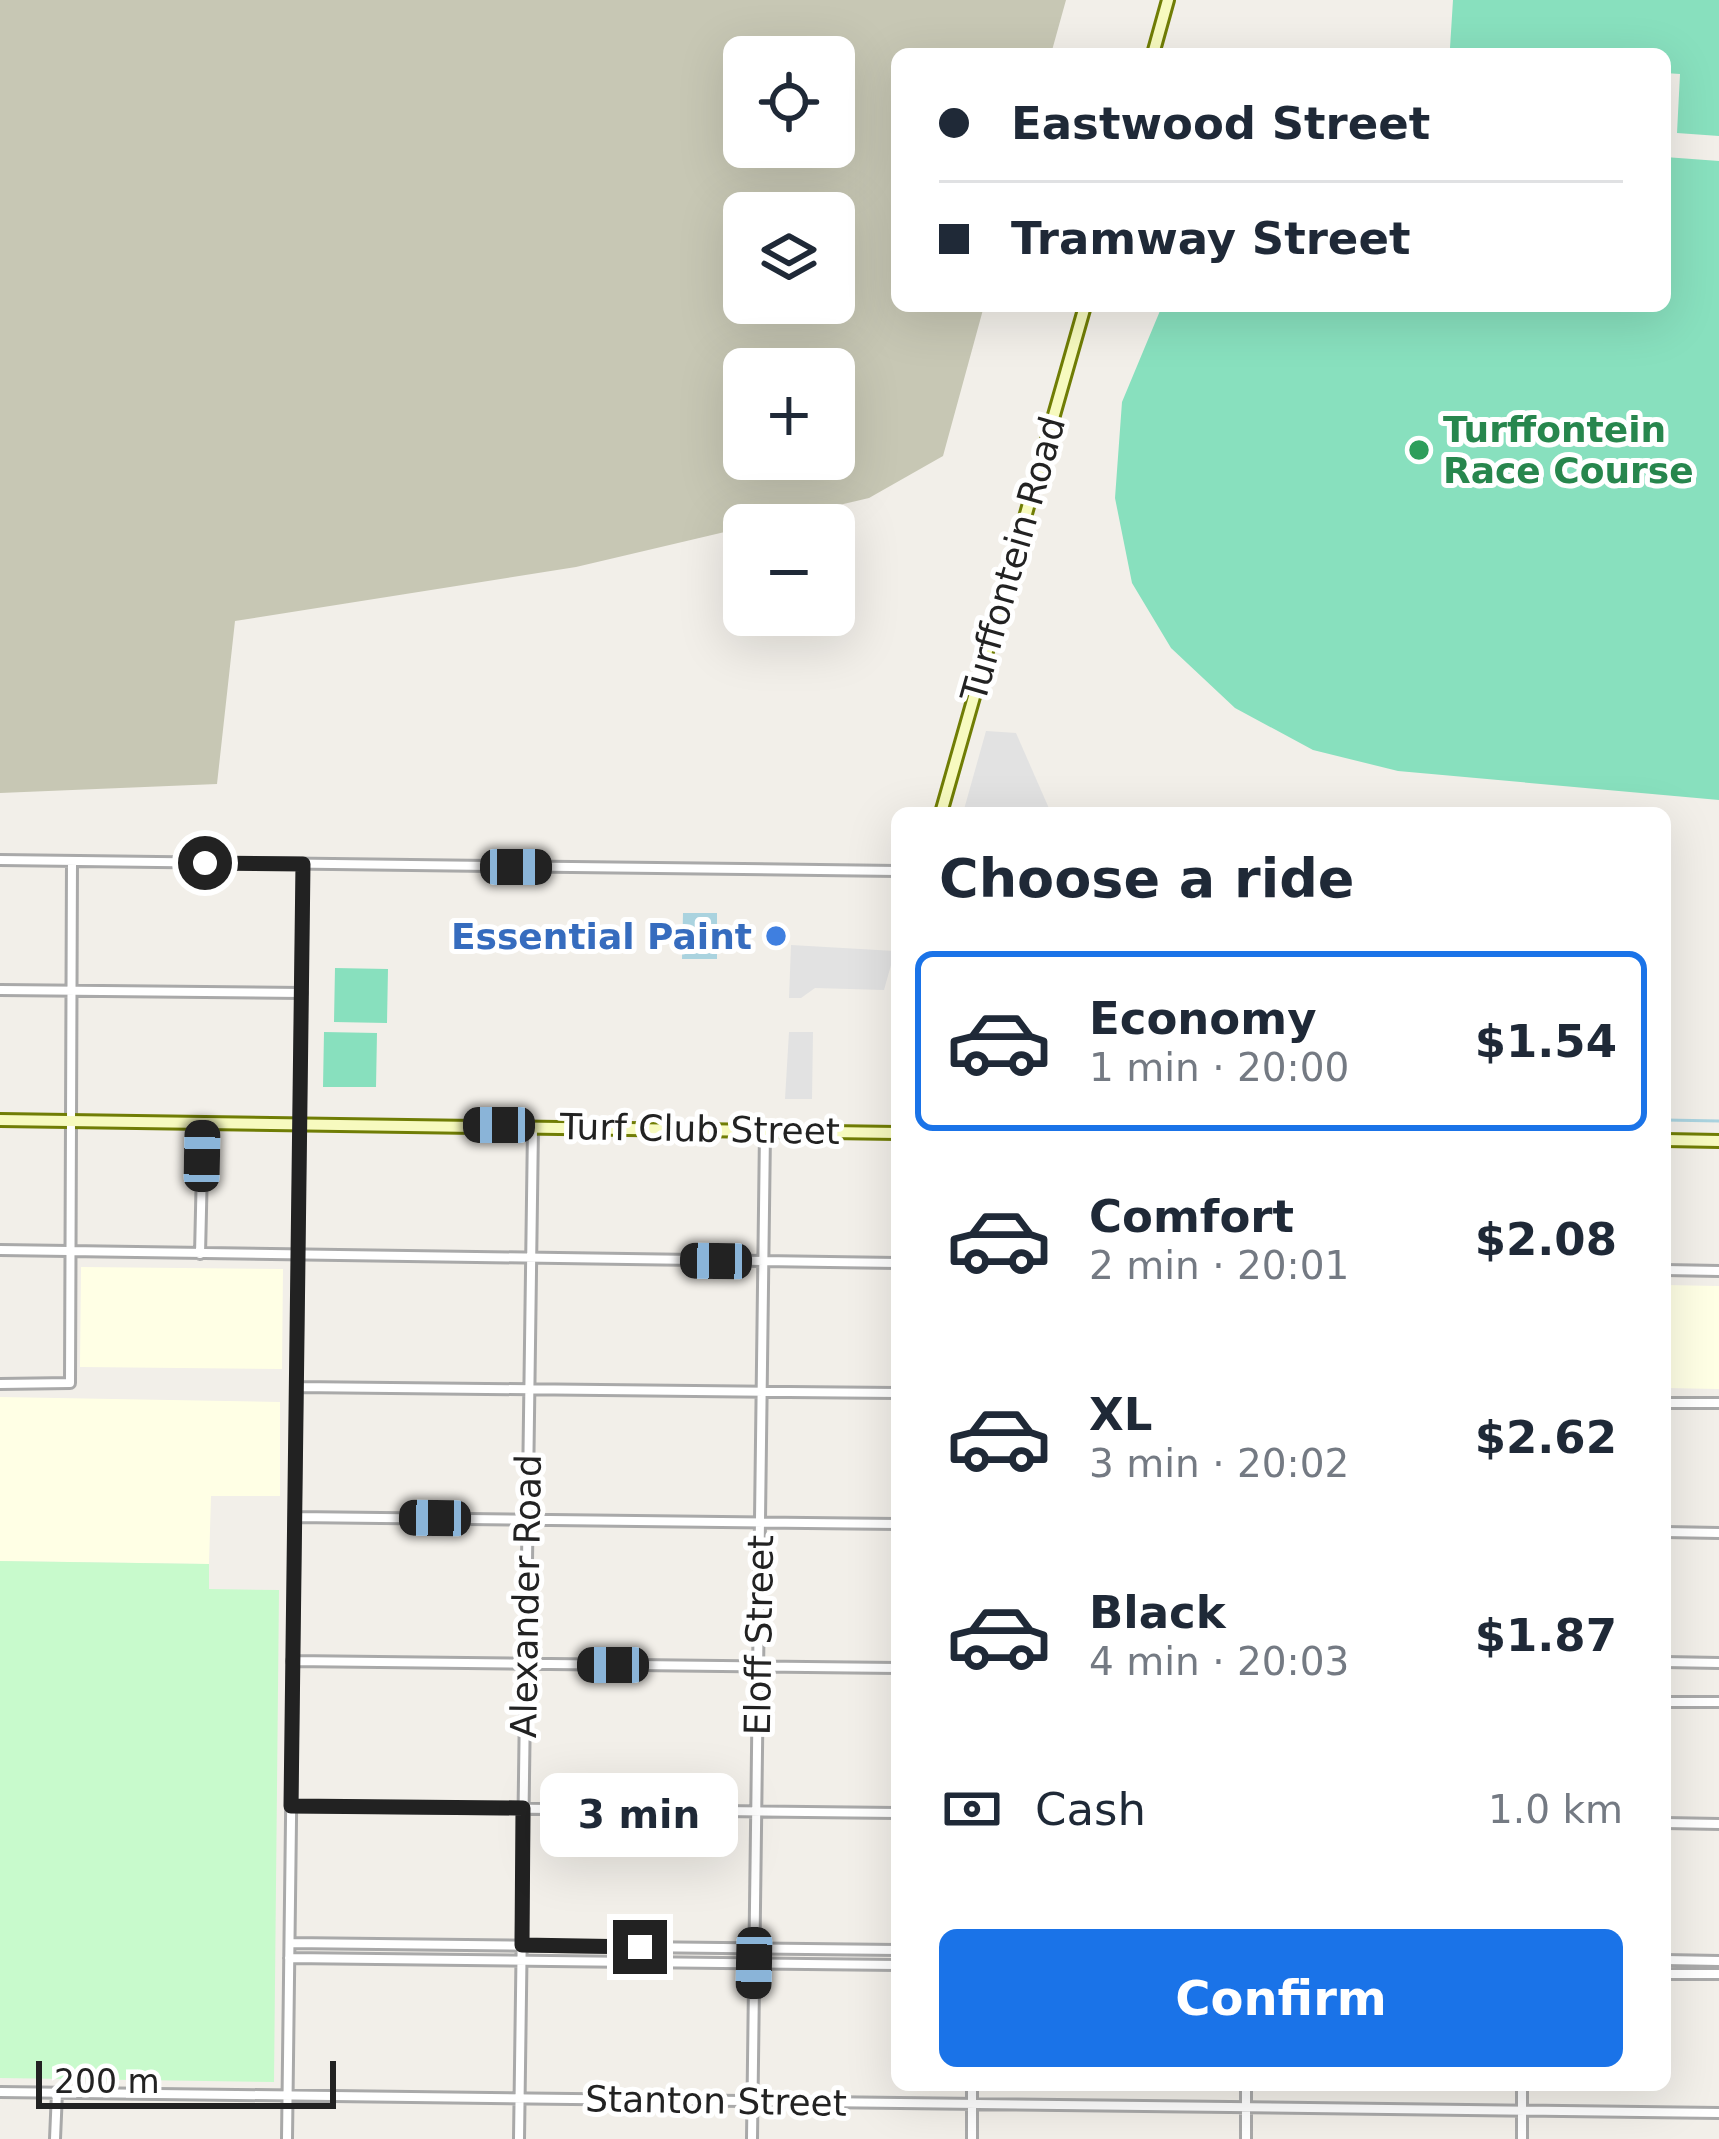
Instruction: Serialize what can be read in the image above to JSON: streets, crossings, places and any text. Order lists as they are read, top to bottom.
{
  "streets": {
    "main road": ["Turffontein Road", "Turf Club Street"],
    "street": ["Alexander Road", "Eloff Street", "Stanton Street"]
  },
  "crossings": [
    ["Turf Club Street", "Alexander Road"],
    ["Turf Club Street", "Eloff Street"],
    ["Alexander Road", "Stanton Street"],
    ["Eloff Street", "Stanton Street"]
  ],
  "places": ["Turffontein Race Course", "Essential Paint"],
  "scale_bar": "200 m",
  "page": {
    "map_buttons": ["+", "−"],
    "banner": ["Eastwood Street", "Tramway Street"],
    "heading": "Choose a ride",
    "list": [
      {
        "name": "Economy",
        "note": "1 min · 20:00",
        "value": "$1.54"
      },
      {
        "name": "Comfort",
        "note": "2 min · 20:01",
        "value": "$2.08"
      },
      {
        "name": "XL",
        "note": "3 min · 20:02",
        "value": "$2.62"
      },
      {
        "name": "Black",
        "note": "4 min · 20:03",
        "value": "$1.87"
      }
    ],
    "pay": ["Cash", "1.0 km"],
    "bubble": "3 min",
    "buttons": "Confirm",
    "scale": "200 m"
  }
}
